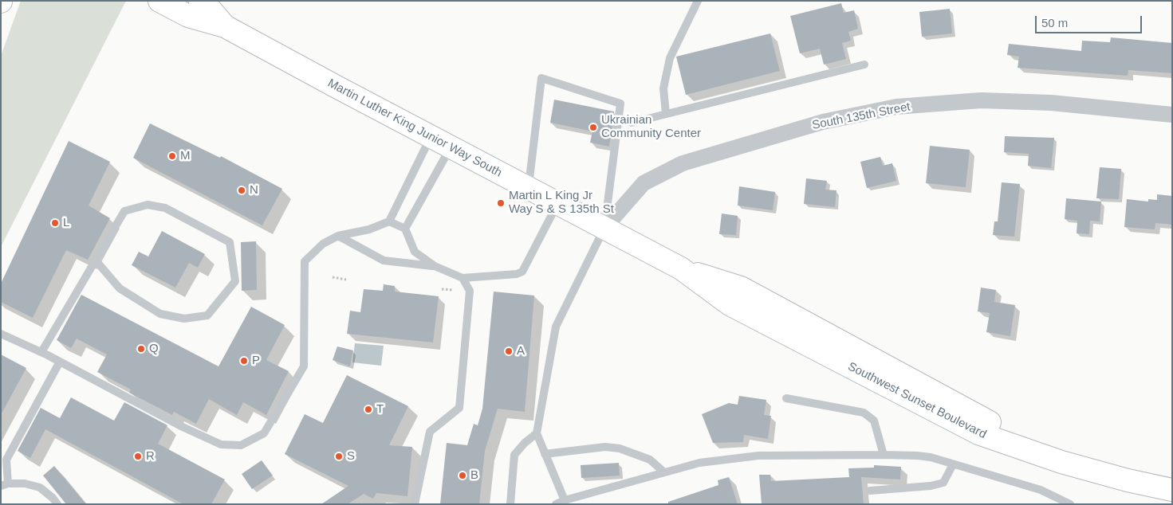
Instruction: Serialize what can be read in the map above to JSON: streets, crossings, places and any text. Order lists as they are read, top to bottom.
{
  "streets": {
    "main road": ["Martin Luther King Junior Way South", "Southwest Sunset Boulevard"],
    "street": ["South 135th Street"]
  },
  "crossings": [
    ["South 135th Street", "Martin Luther King Junior Way South"],
    ["South 135th Street", "Southwest Sunset Boulevard"],
    ["Martin Luther King Junior Way South", "Southwest Sunset Boulevard"]
  ],
  "places": [
    "Ukrainian Community Center",
    "M",
    "N",
    "Martin L King Jr Way S & S 135th St",
    "L",
    "Q",
    "A",
    "P",
    "T",
    "R",
    "S",
    "B"
  ],
  "scale_bar": "50 m"
}
